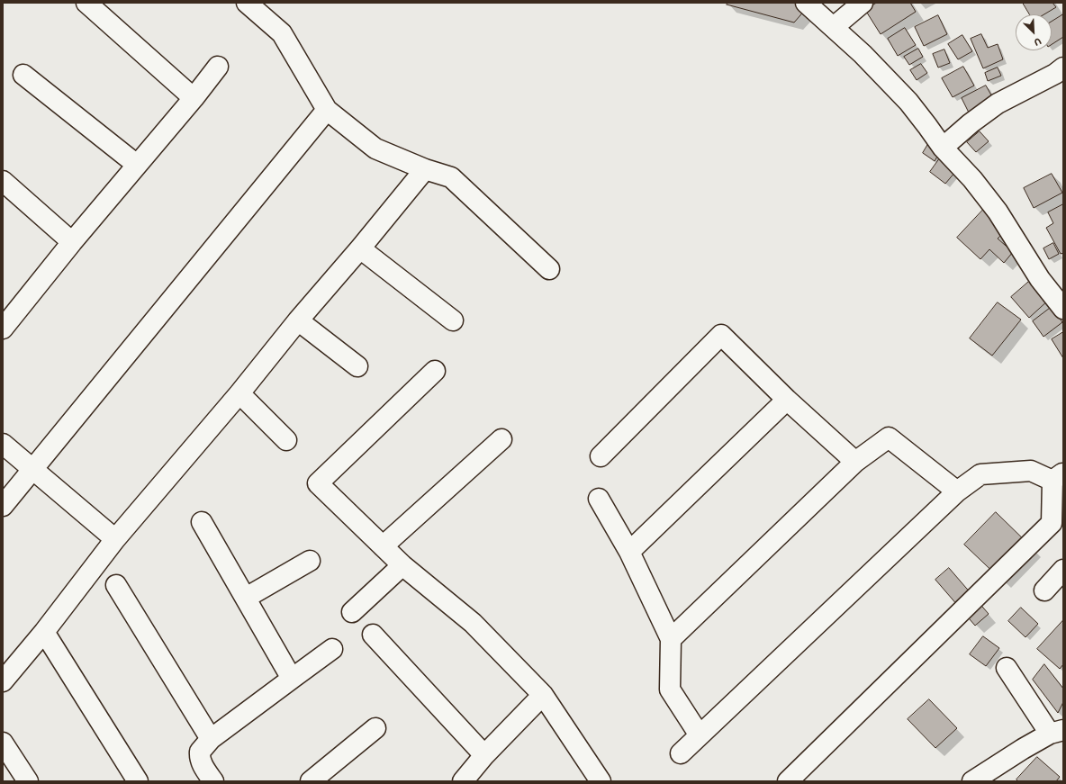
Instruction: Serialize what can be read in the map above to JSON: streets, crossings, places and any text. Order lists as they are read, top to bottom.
{
  "north": "bottom right"
}
